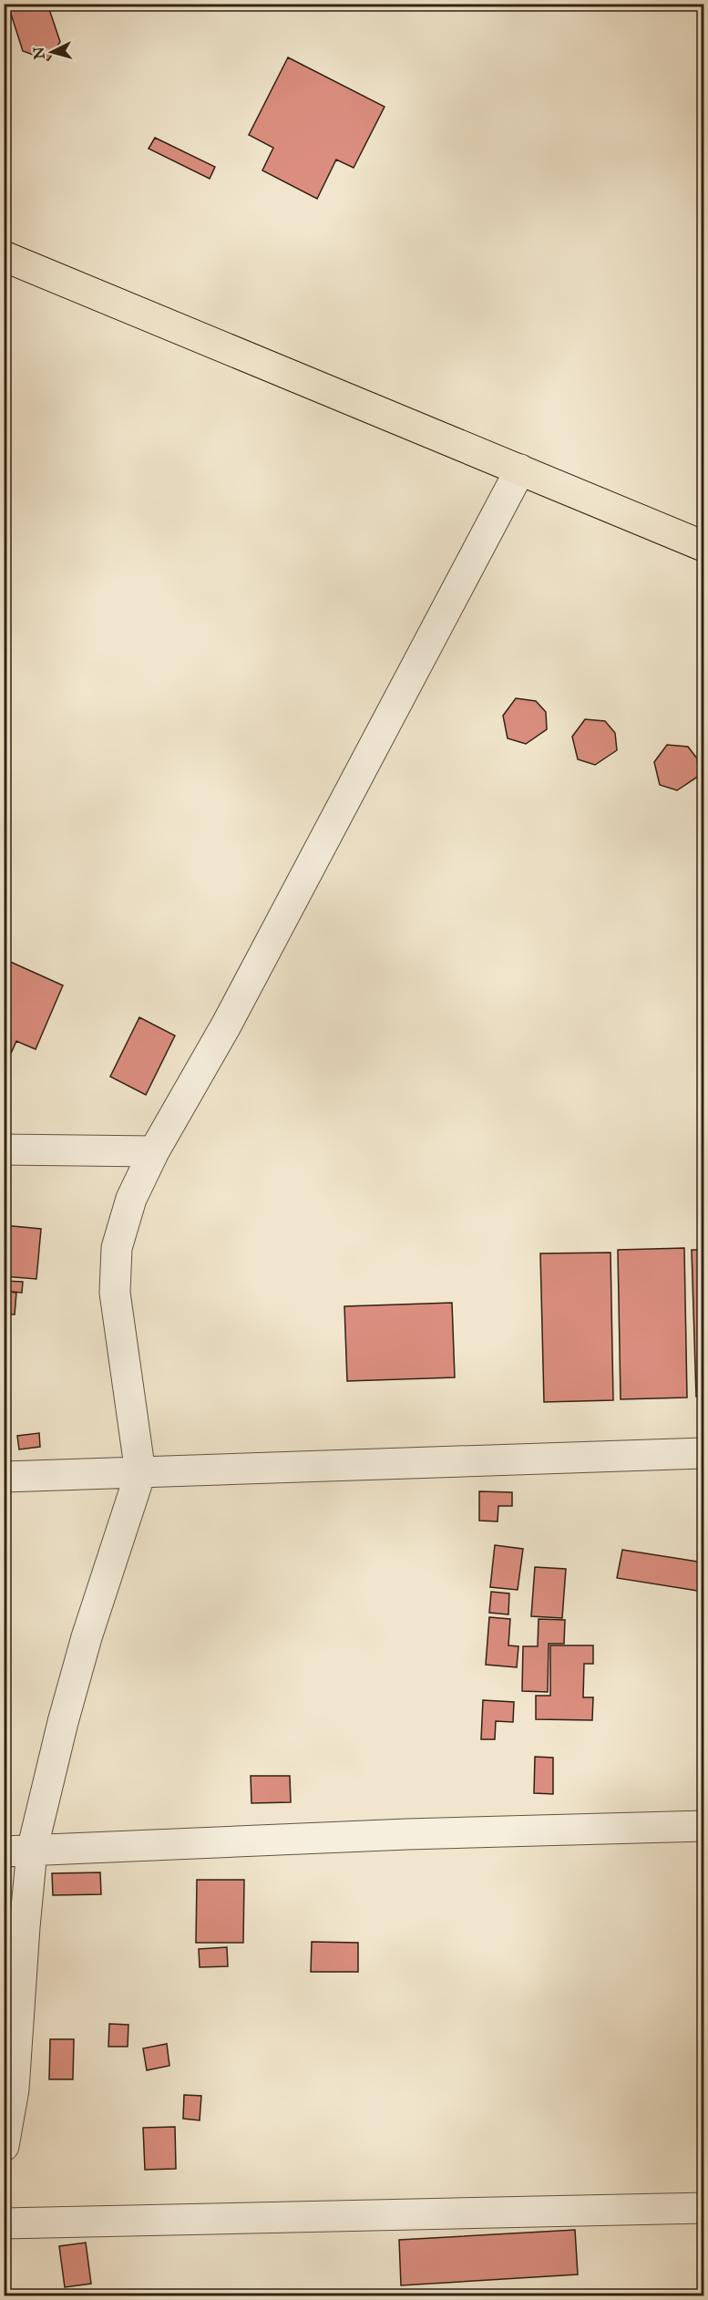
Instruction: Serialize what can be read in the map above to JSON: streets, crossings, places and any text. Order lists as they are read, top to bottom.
{
  "north": "left"
}
